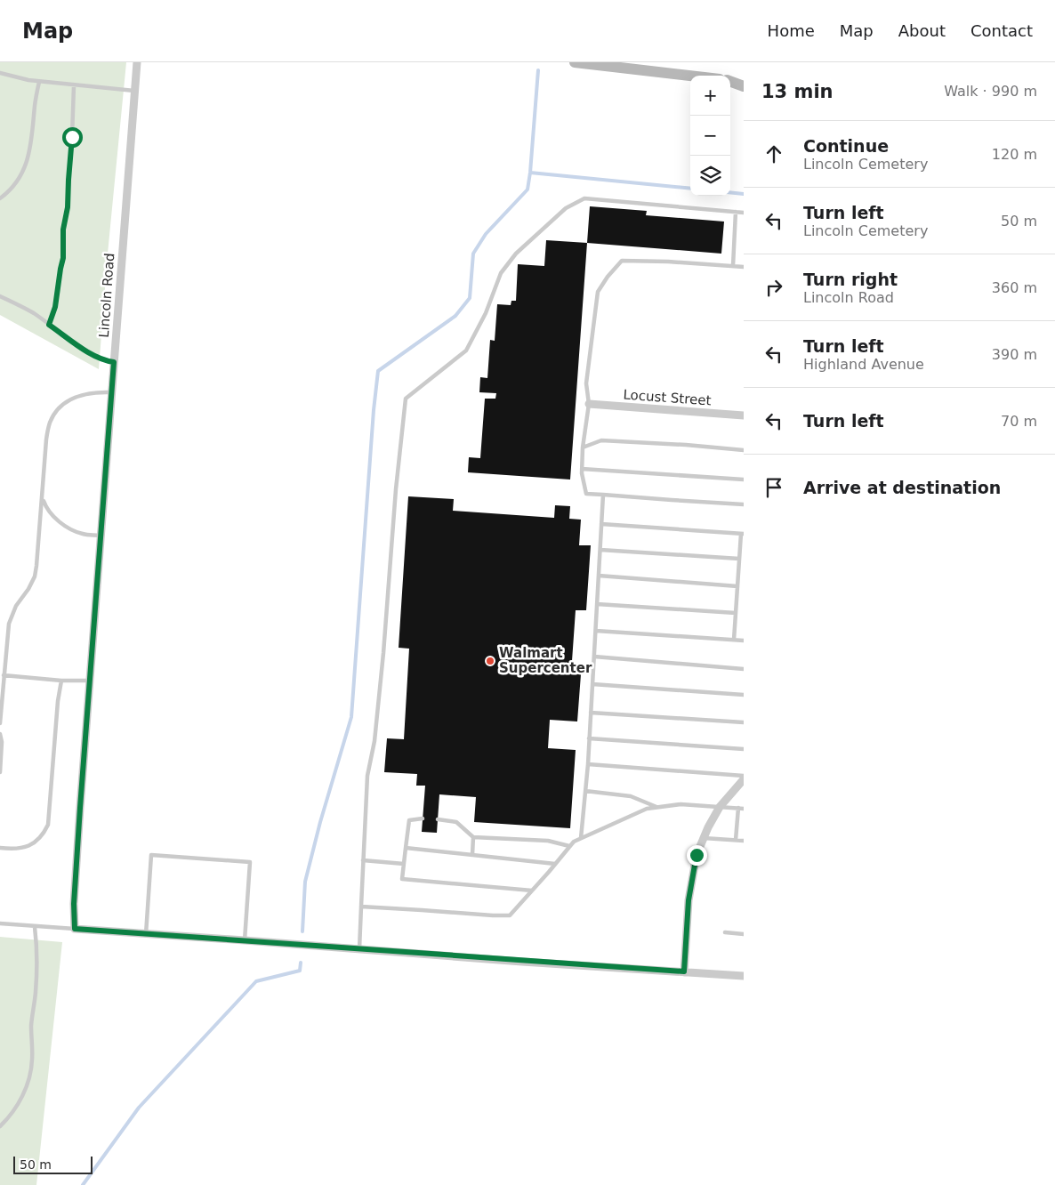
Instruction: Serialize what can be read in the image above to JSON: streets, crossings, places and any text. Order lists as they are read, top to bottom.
{
  "streets": {
    "street": ["Lincoln Road", "Locust Street"]
  },
  "places": ["Walmart Supercenter"],
  "scale_bar": "50 m",
  "page": {
    "header": "Map",
    "nav": [
      "Home",
      "Map",
      "About",
      "Contact"
    ],
    "heading": ["13 min", "Walk · 990 m"],
    "map_buttons": ["+", "−"],
    "list": [
      ["Continue", "Lincoln Cemetery", "120 m"],
      ["Turn left", "Lincoln Cemetery", "50 m"],
      ["Turn right", "Lincoln Road", "360 m"],
      ["Turn left", "Highland Avenue", "390 m"],
      ["Turn left", "70 m"],
      "Arrive at destination"
    ],
    "scale": "50 m"
  }
}
